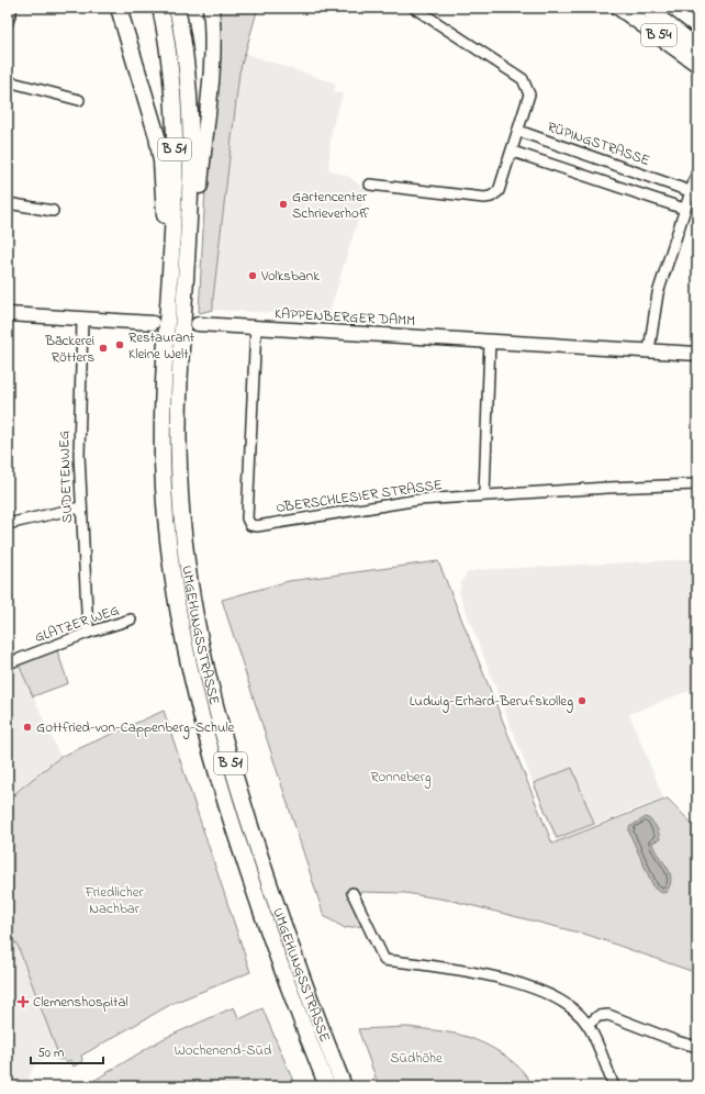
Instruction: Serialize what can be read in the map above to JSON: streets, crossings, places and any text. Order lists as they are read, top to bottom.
{
  "streets": {
    "main road": [
      "B 54",
      "B 51",
      "KAPPENBERGER DAMM",
      "UMGEHUNGSSTRASSE"
    ],
    "street": [
      "RÜPINGSTRASSE",
      "SUDETENWEG",
      "OBERSCHLESIER STRASSE",
      "GLATZER WEG"
    ]
  },
  "crossings": [
    ["B 51", "UMGEHUNGSSTRASSE"],
    ["KAPPENBERGER DAMM", "OBERSCHLESIER STRASSE"],
    ["SUDETENWEG", "GLATZER WEG"]
  ],
  "parks": [
    "Ronneberg",
    "Friedlicher Nachbar",
    "Wochenend-Süd",
    "Südhöhe"
  ],
  "places": {
    "other": [
      "Gartencenter Schrieverhoff",
      "Volksbank",
      "Restaurant Kleine Welt",
      "Bäckerei Rötters",
      "Ludwig-Erhard-Berufskolleg",
      "Gottfried-von-Cappenberg-Schule"
    ],
    "health": ["Clemenshospital"]
  },
  "scale_bar": "50 m"
}
